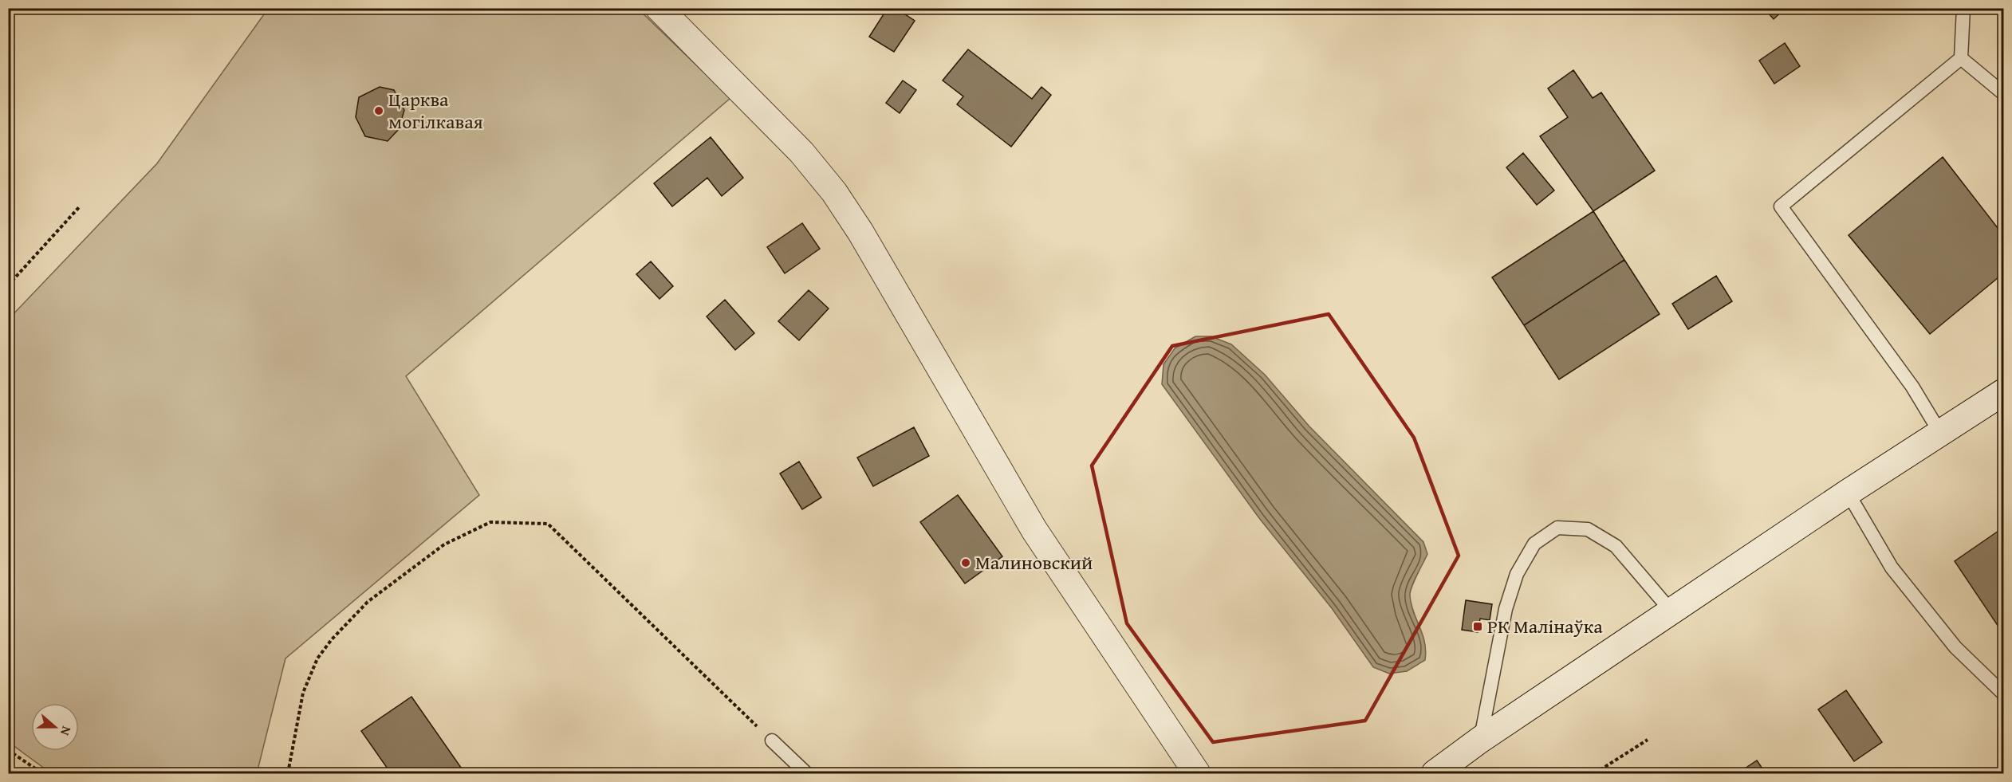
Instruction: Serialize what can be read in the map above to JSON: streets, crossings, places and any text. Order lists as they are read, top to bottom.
{
  "places": {
    "other": ["Царква могілкавая", "Малиновский"],
    "transit": ["РК Малінаўка"]
  },
  "north": "right"
}
